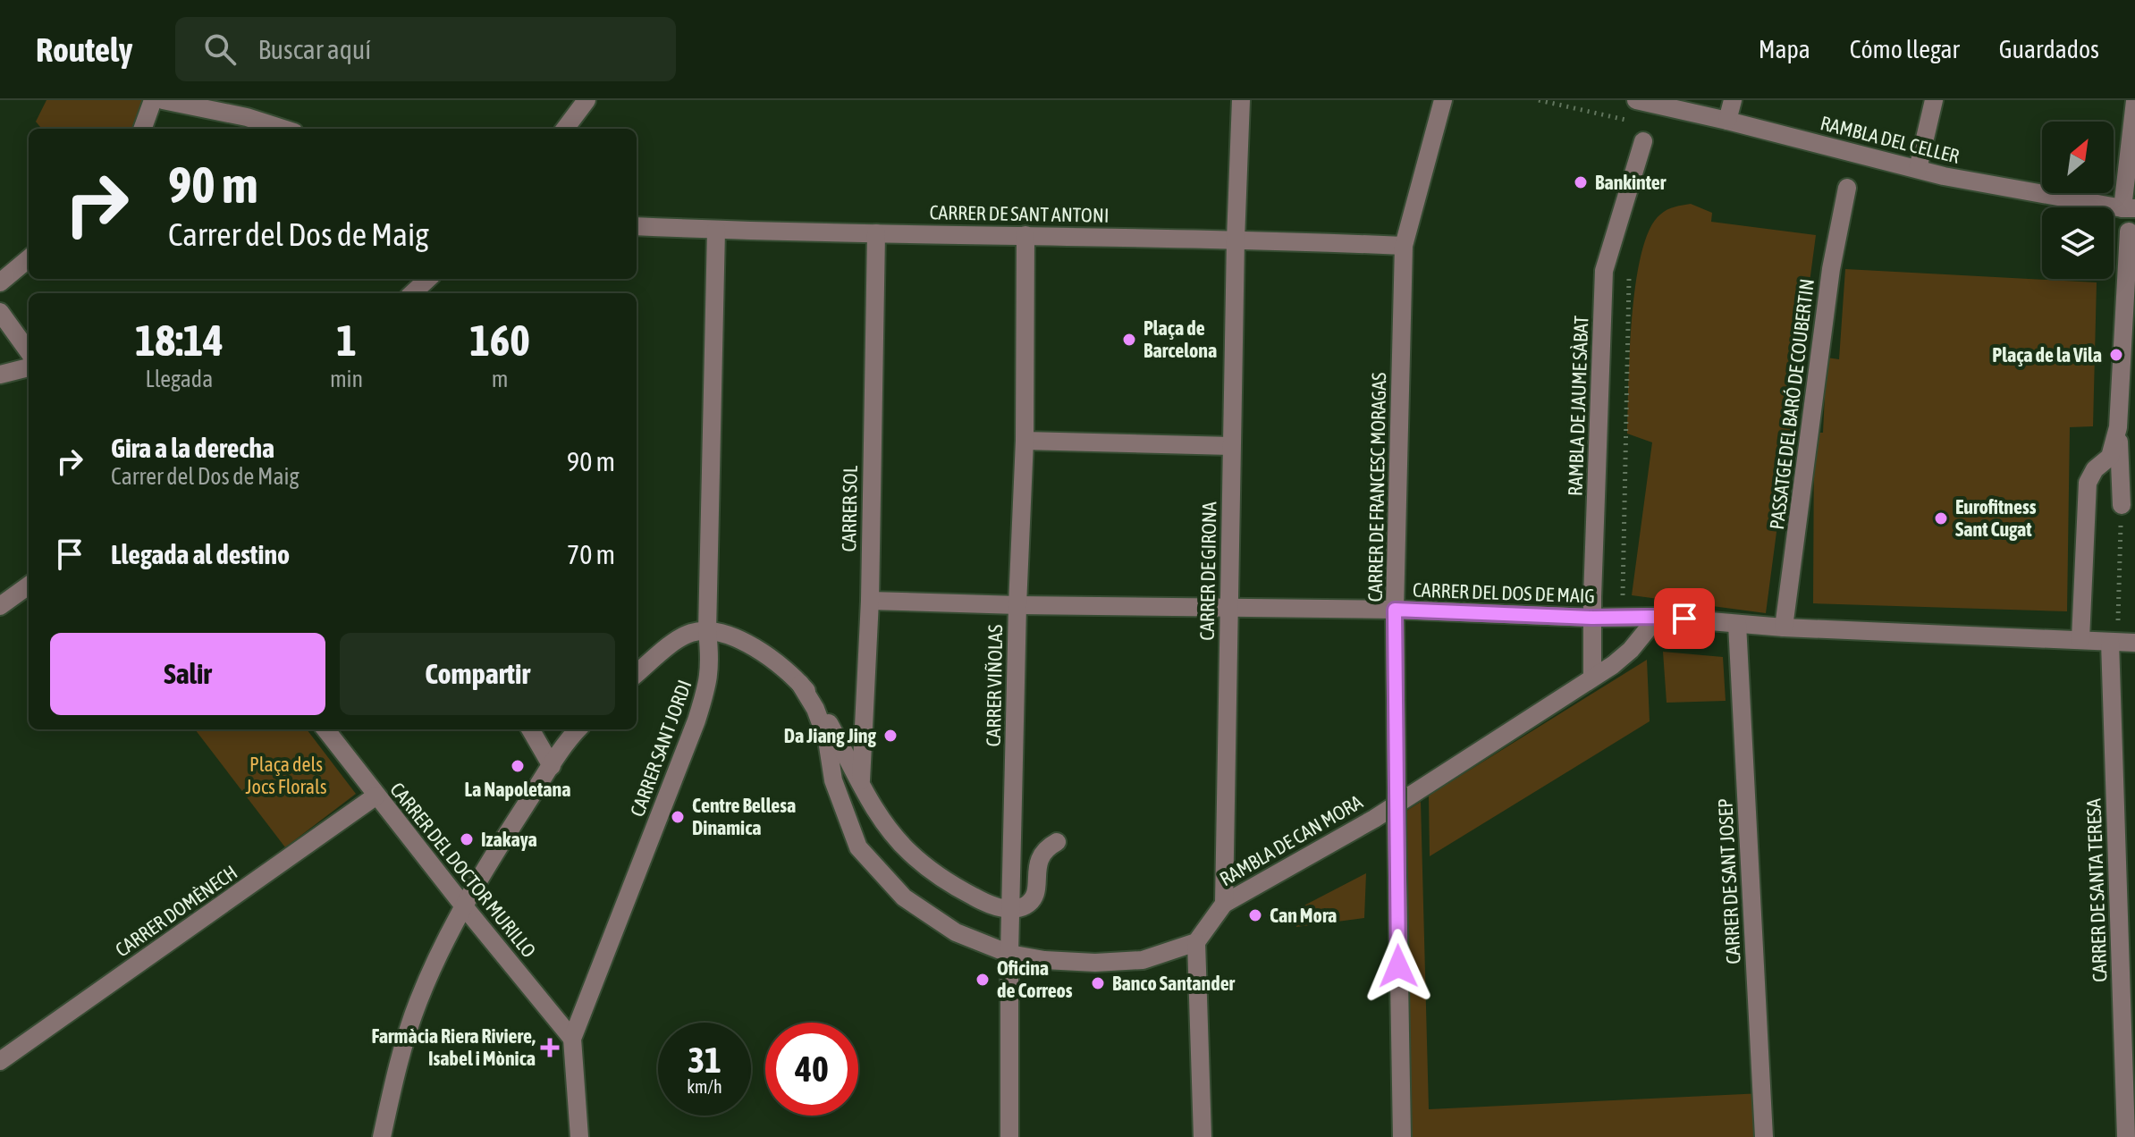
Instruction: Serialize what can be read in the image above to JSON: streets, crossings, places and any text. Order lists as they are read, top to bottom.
{
  "streets": {
    "street": [
      "RAMBLA DEL CELLER",
      "CARRER DE SANT ANTONI",
      "PASSATGE DEL BARÓ DE COUBERTIN",
      "RAMBLA DE JAUME SÀBAT",
      "CARRER DE FRANCESC MORAGAS",
      "CARRER SOL",
      "CARRER DE GIRONA",
      "CARRER DEL DOS DE MAIG",
      "CARRER VIÑOLAS",
      "CARRER SANT JORDI",
      "RAMBLA DE CAN MORA",
      "CARRER DEL DOCTOR MURILLO",
      "CARRER DE SANT JOSEP",
      "CARRER DE SANTA TERESA",
      "CARRER DOMÈNECH"
    ]
  },
  "crossings": [
    ["CARRER DE SANT ANTONI", "CARRER DE FRANCESC MORAGAS"],
    ["CARRER DE SANT ANTONI", "CARRER SOL"],
    ["CARRER DE SANT ANTONI", "CARRER DE GIRONA"],
    ["CARRER DE SANT ANTONI", "CARRER VIÑOLAS"],
    ["CARRER DE SANT ANTONI", "CARRER SANT JORDI"],
    ["PASSATGE DEL BARÓ DE COUBERTIN", "CARRER DEL DOS DE MAIG"],
    ["RAMBLA DE JAUME SÀBAT", "CARRER DEL DOS DE MAIG"],
    ["RAMBLA DE JAUME SÀBAT", "RAMBLA DE CAN MORA"],
    ["CARRER DE FRANCESC MORAGAS", "CARRER DEL DOS DE MAIG"],
    ["CARRER SOL", "CARRER DEL DOS DE MAIG"],
    ["CARRER DE GIRONA", "CARRER DEL DOS DE MAIG"],
    ["CARRER DE GIRONA", "RAMBLA DE CAN MORA"],
    ["CARRER DEL DOS DE MAIG", "CARRER VIÑOLAS"],
    ["CARRER DEL DOS DE MAIG", "RAMBLA DE CAN MORA"],
    ["CARRER DEL DOS DE MAIG", "CARRER DE SANT JOSEP"],
    ["CARRER DEL DOS DE MAIG", "CARRER DE SANTA TERESA"],
    ["CARRER SANT JORDI", "CARRER DEL DOCTOR MURILLO"],
    ["CARRER DEL DOCTOR MURILLO", "CARRER DOMÈNECH"]
  ],
  "parks": ["Plaça dels Jocs Florals"],
  "places": {
    "other": [
      "Bankinter",
      "Plaça de Barcelona",
      "Plaça de la Vila",
      "Eurofitness Sant Cugat",
      "Da Jiang Jing",
      "La Napoletana",
      "Centre Bellesa Dinamica",
      "Izakaya",
      "Can Mora",
      "Oficina de Correos",
      "Banco Santander"
    ],
    "health": ["Farmàcia Riera Riviere, Isabel i Mònica"]
  },
  "north": "top right",
  "page": {
    "header": "Routely",
    "search": "Buscar aquí",
    "nav": ["Mapa", "Cómo llegar", "Guardados"],
    "turn": ["90 m", "Carrer del Dos de Maig"],
    "eta": [
      "18:14",
      "Llegada",
      "1",
      "min",
      "160",
      "m"
    ],
    "list": [
      {
        "name": "Gira a la derecha",
        "note": "Carrer del Dos de Maig",
        "value": "90 m"
      },
      {
        "name": "Llegada al destino",
        "value": "70 m"
      }
    ],
    "buttons": ["Salir", "Compartir"],
    "speed": "31 km/h",
    "limit": "40"
  }
}
